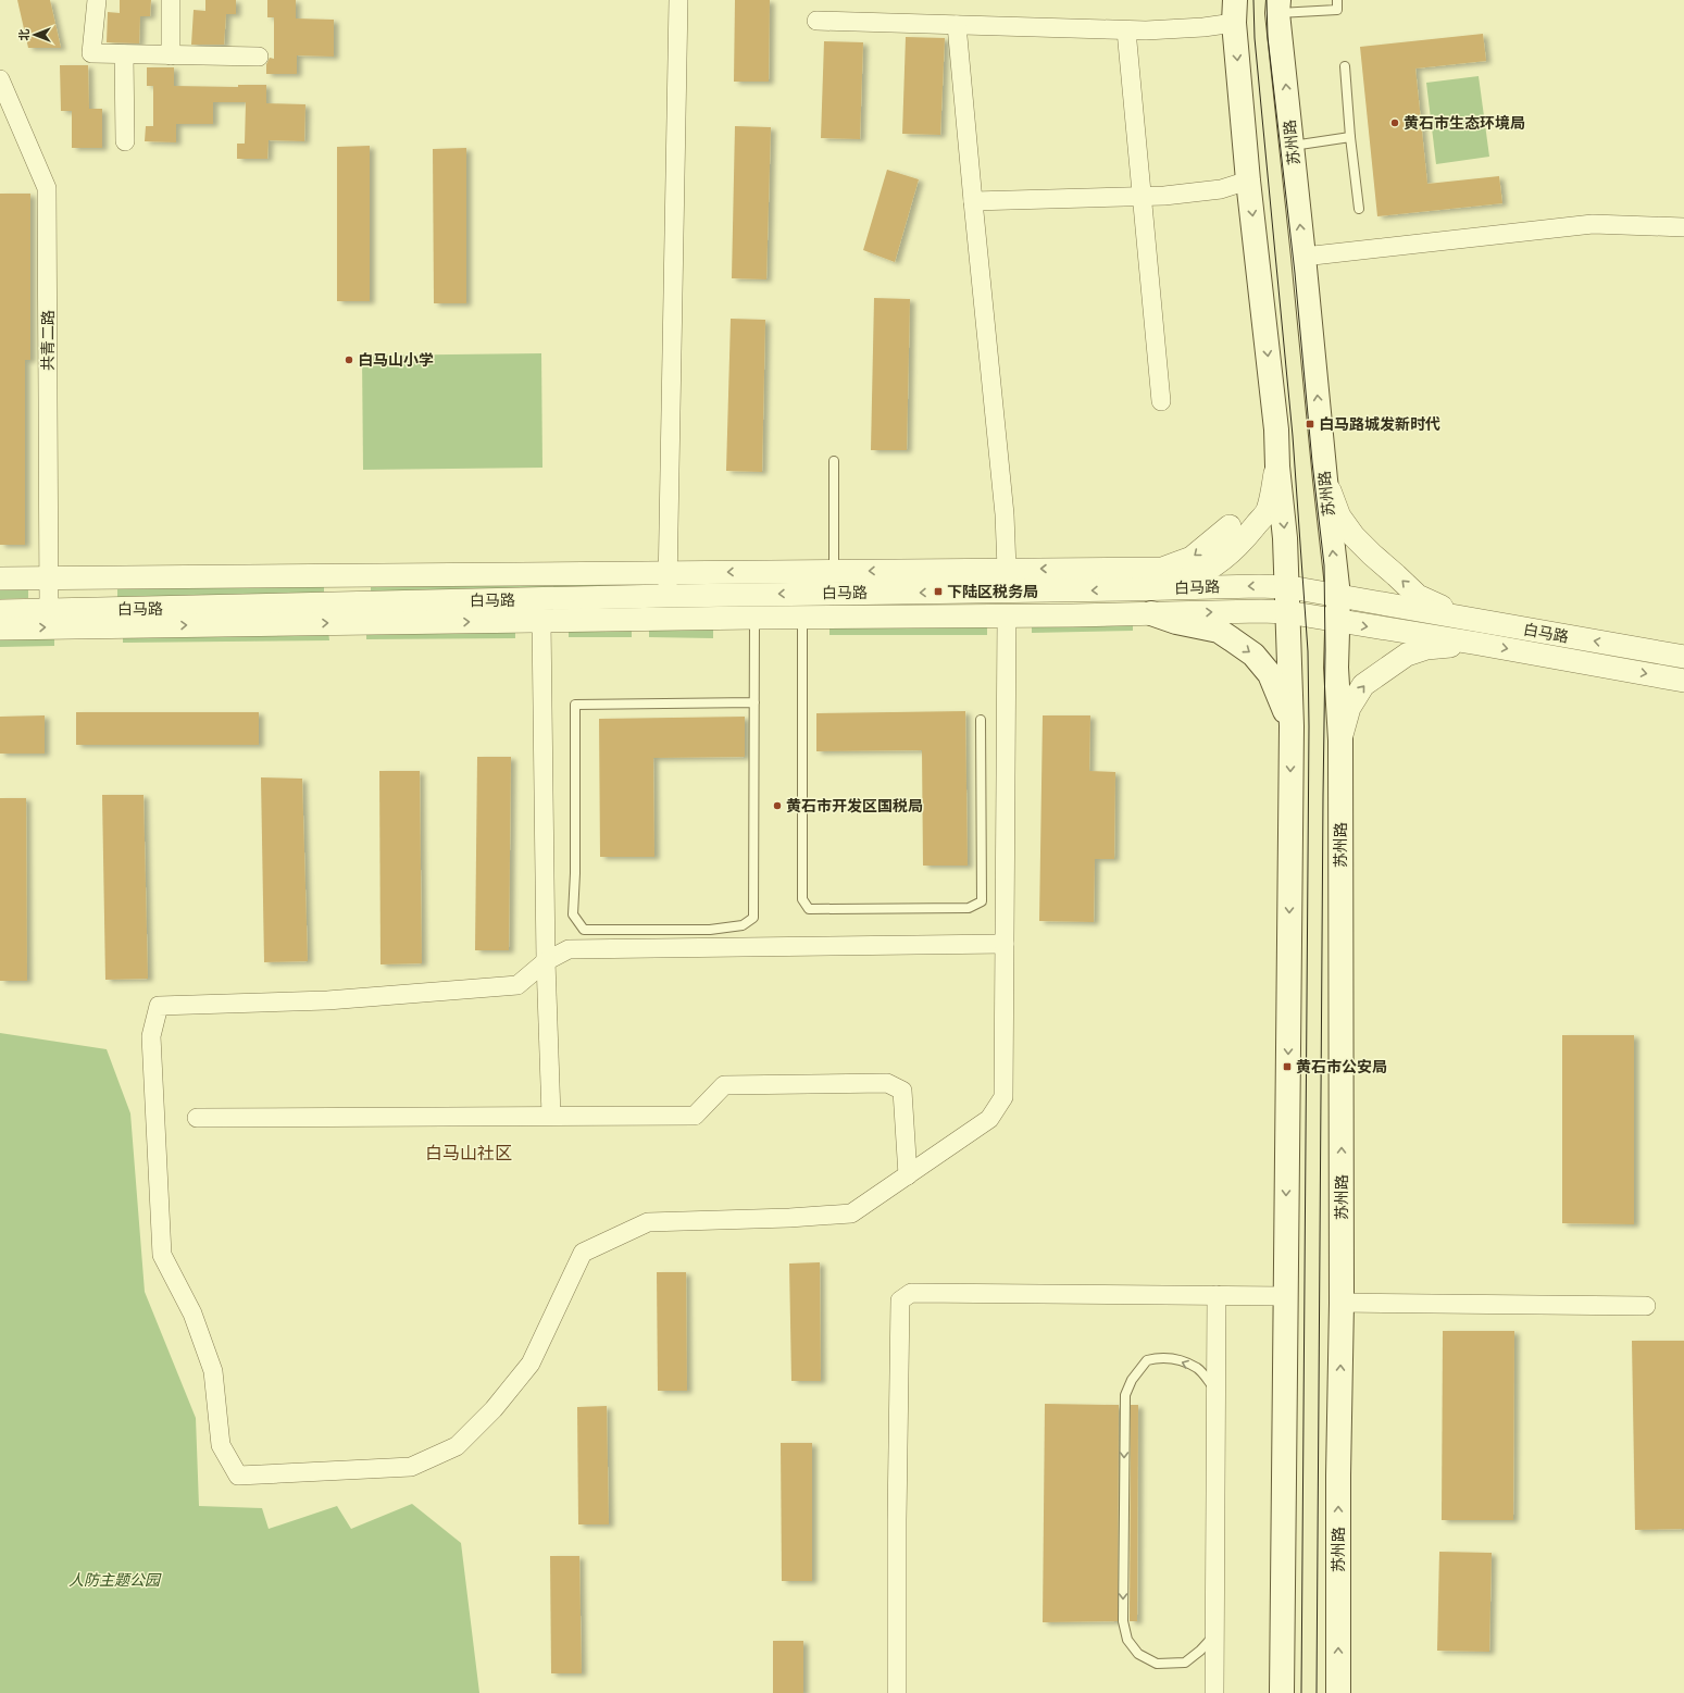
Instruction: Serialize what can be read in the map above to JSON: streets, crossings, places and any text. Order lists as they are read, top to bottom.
{
  "streets": {
    "main road": ["苏州路"],
    "street": ["共青二路", "白马路"]
  },
  "crossings": [
    ["苏州路", "白马路"],
    ["共青二路", "白马路"]
  ],
  "districts": ["白马山社区"],
  "parks": ["人防主题公园"],
  "places": {
    "other": ["黄石市生态环境局", "白马山小学", "黄石市开发区国税局"],
    "transit": ["白马路城发新时代", "下陆区税务局", "黄石市公安局"]
  },
  "north": "left"
}
